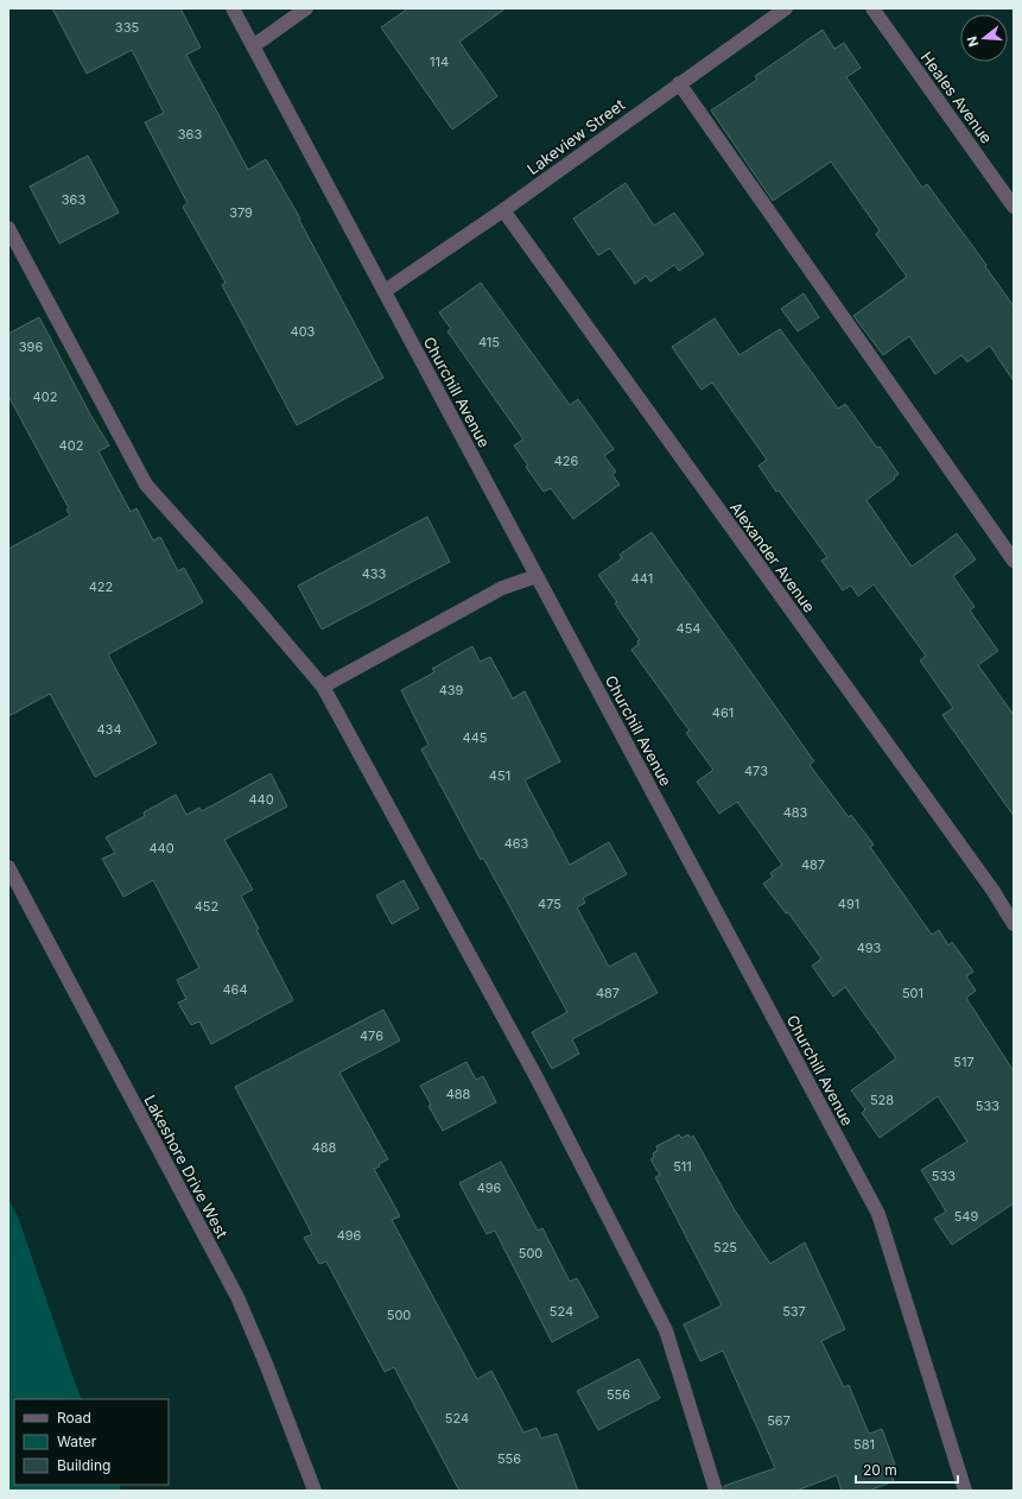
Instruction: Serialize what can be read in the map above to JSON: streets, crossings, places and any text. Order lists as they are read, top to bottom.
{
  "streets": {
    "street": [
      "Heales Avenue",
      "Lakeview Street",
      "Churchill Avenue",
      "Alexander Avenue",
      "Lakeshore Drive West"
    ]
  },
  "crossings": [
    ["Lakeview Street", "Churchill Avenue"],
    ["Lakeview Street", "Alexander Avenue"]
  ],
  "house_numbers": [
    "335",
    "114",
    "363",
    "363",
    "379",
    "403",
    "415",
    "396",
    "402",
    "402",
    "426",
    "433",
    "441",
    "422",
    "454",
    "439",
    "461",
    "434",
    "445",
    "473",
    "451",
    "440",
    "483",
    "463",
    "440",
    "487",
    "475",
    "491",
    "452",
    "493",
    "464",
    "487",
    "501",
    "476",
    "517",
    "488",
    "528",
    "533",
    "488",
    "511",
    "533",
    "496",
    "549",
    "496",
    "525",
    "500",
    "524",
    "537",
    "500",
    "556",
    "524",
    "567",
    "581",
    "556"
  ],
  "legend": ["Road", "Water", "Building"],
  "scale_bar": "20 m",
  "north": "left"
}
